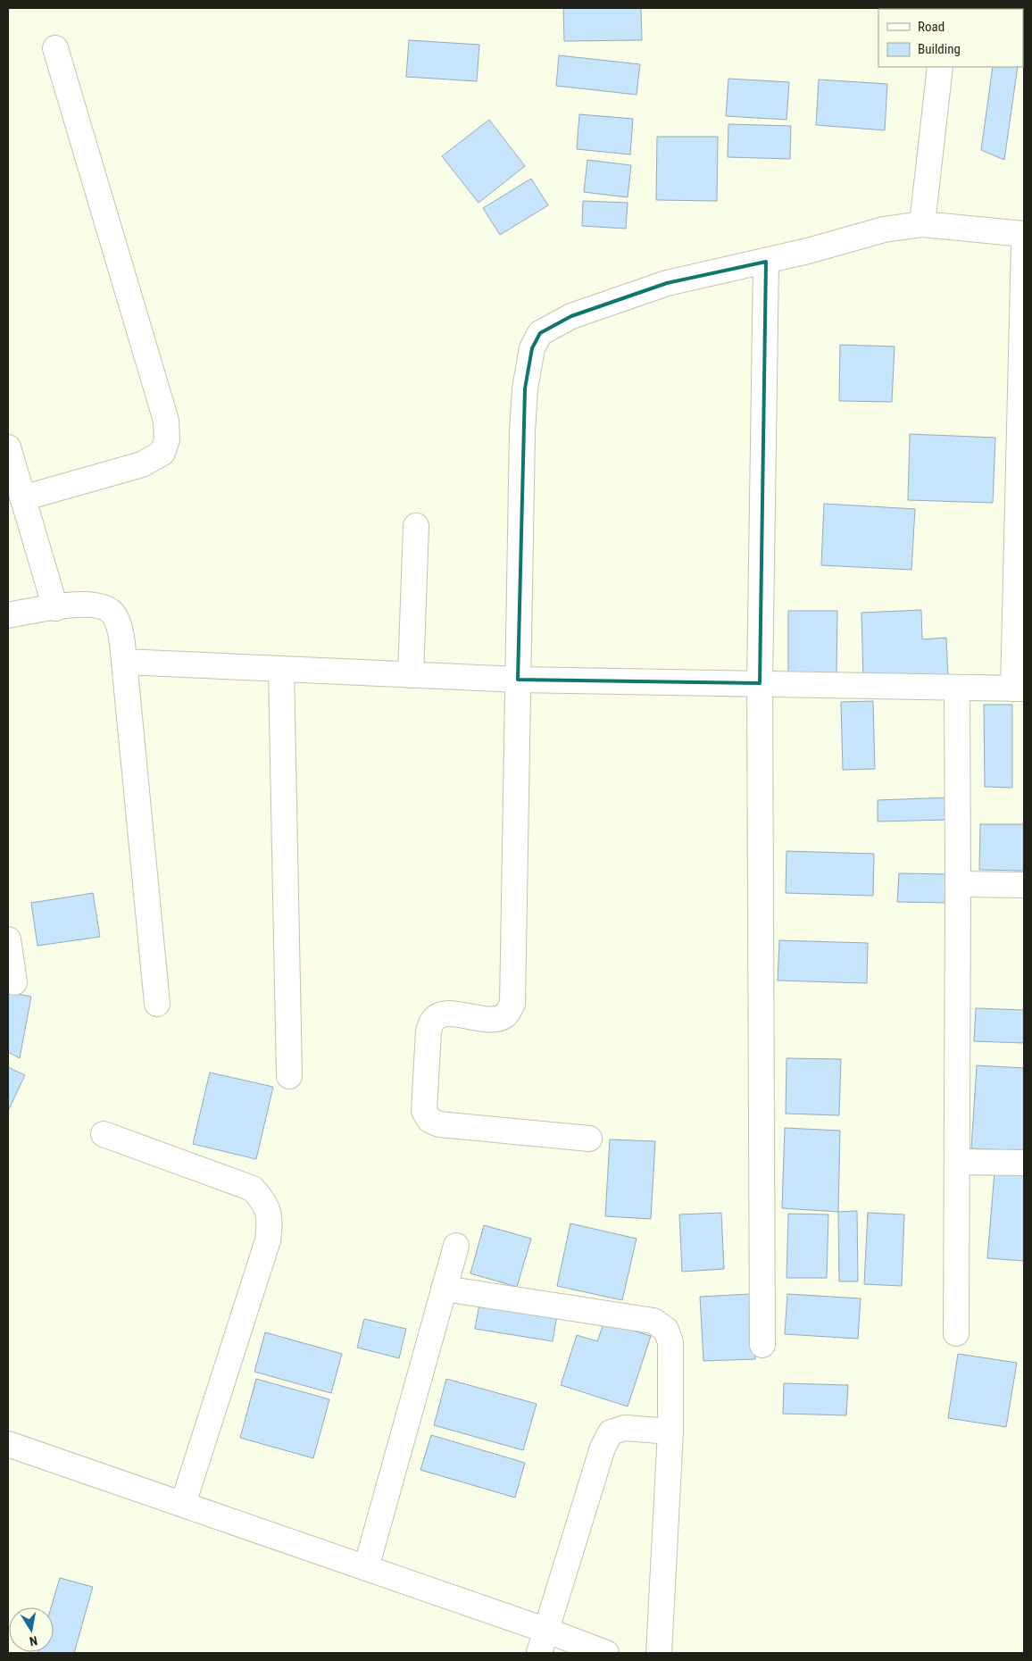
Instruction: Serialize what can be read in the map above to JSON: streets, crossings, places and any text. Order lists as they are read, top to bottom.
{
  "legend": ["Road", "Building"],
  "north": "bottom"
}
